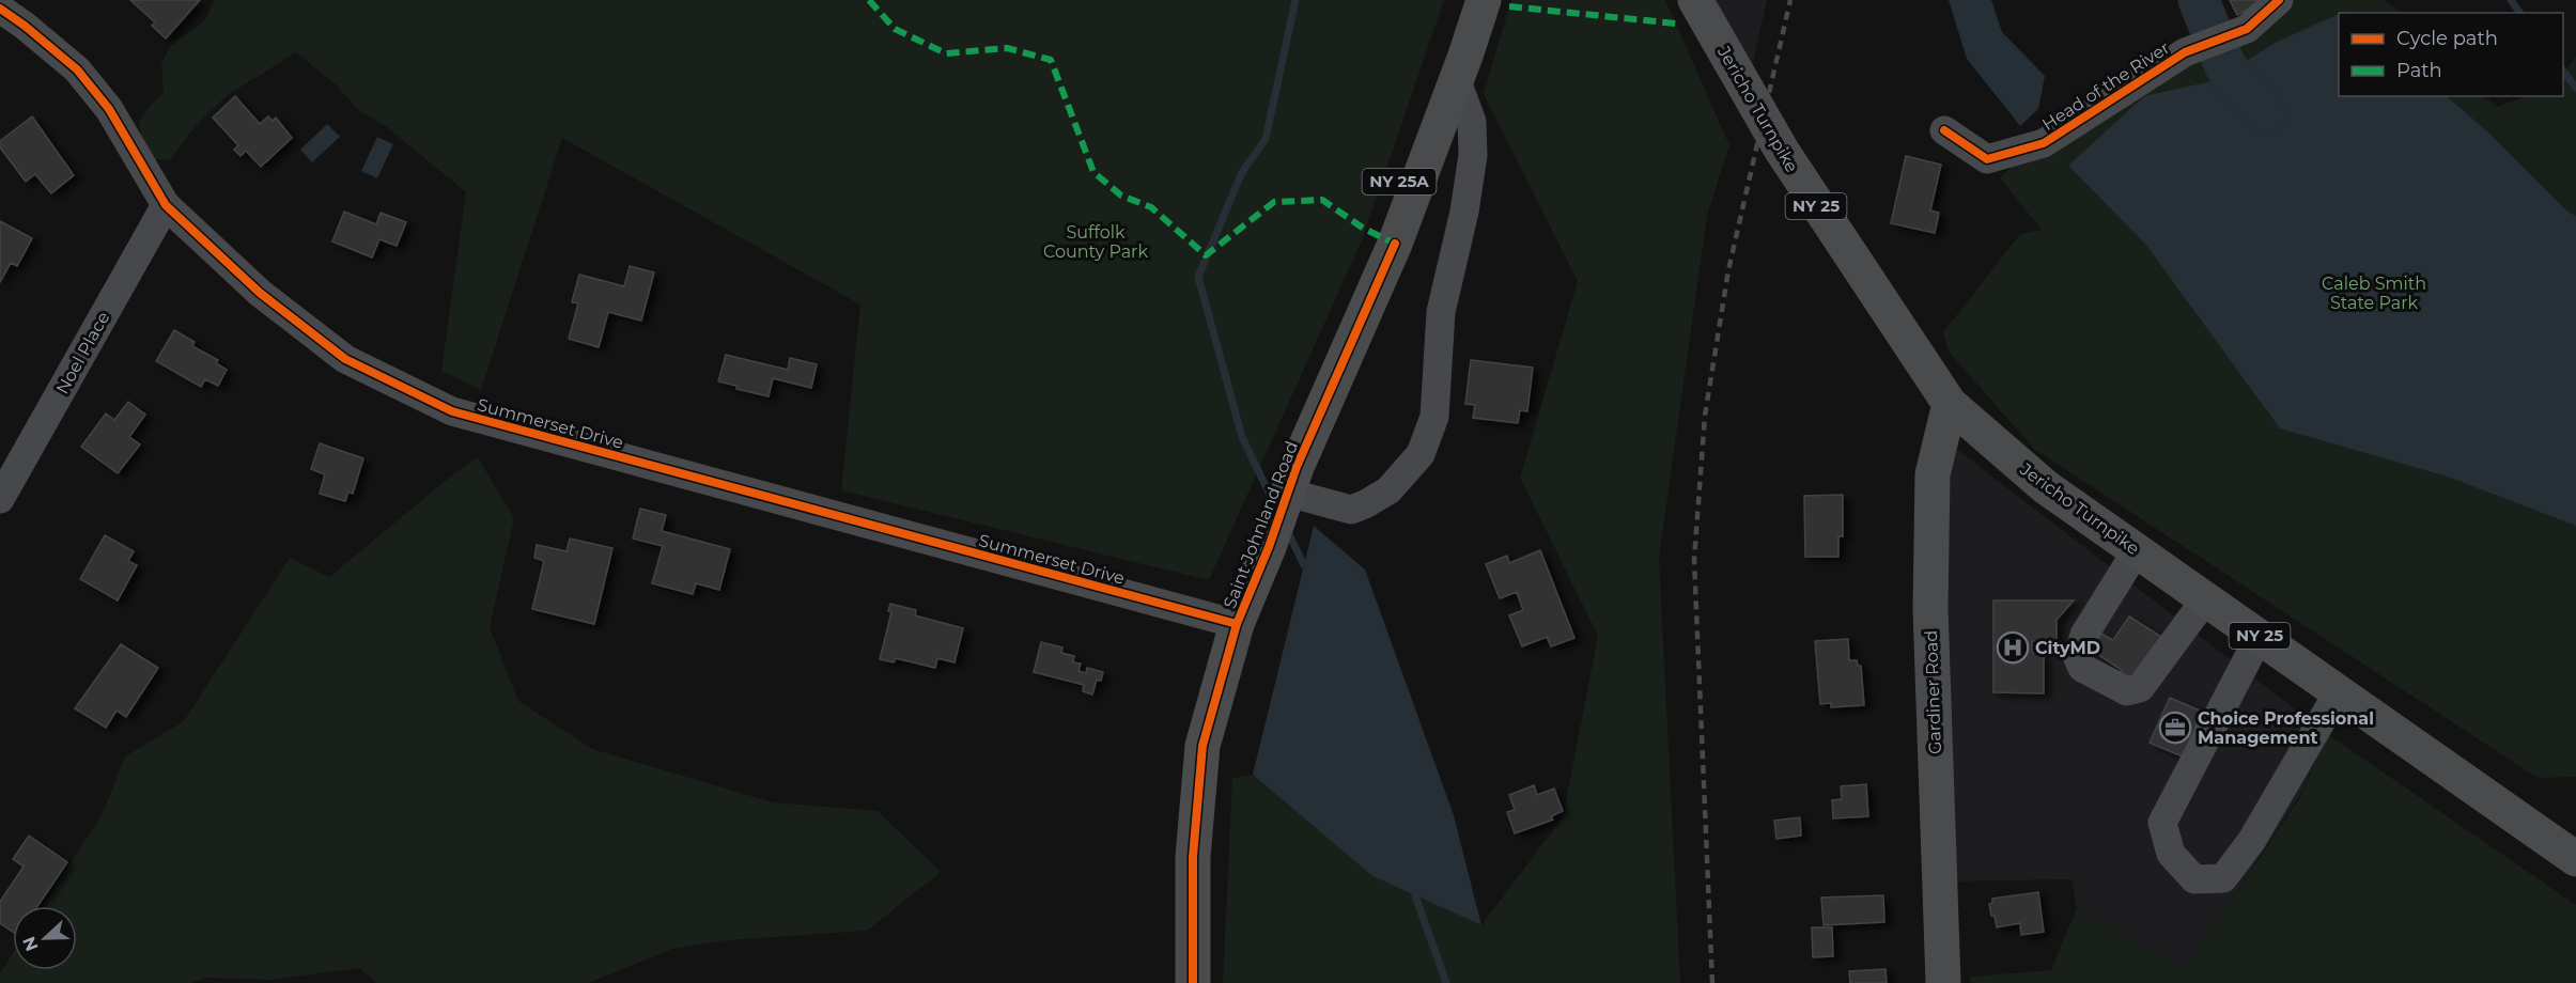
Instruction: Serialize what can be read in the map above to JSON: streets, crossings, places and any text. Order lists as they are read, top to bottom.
{
  "streets": {
    "main road": [
      "Jericho Turnpike",
      "NY 25A",
      "NY 25",
      "Saint Johnland Road",
      "Gardiner Road"
    ],
    "street": ["Head of the River", "Noel Place", "Summerset Drive"]
  },
  "crossings": [
    ["Jericho Turnpike", "Gardiner Road"],
    ["Noel Place", "Summerset Drive"],
    ["Summerset Drive", "Saint Johnland Road"]
  ],
  "parks": ["Suffolk County Park", "Caleb Smith State Park"],
  "places": {
    "hospital": ["CityMD"],
    "office": ["Choice Professional Management"]
  },
  "legend": ["Cycle path", "Path"],
  "north": "left"
}
